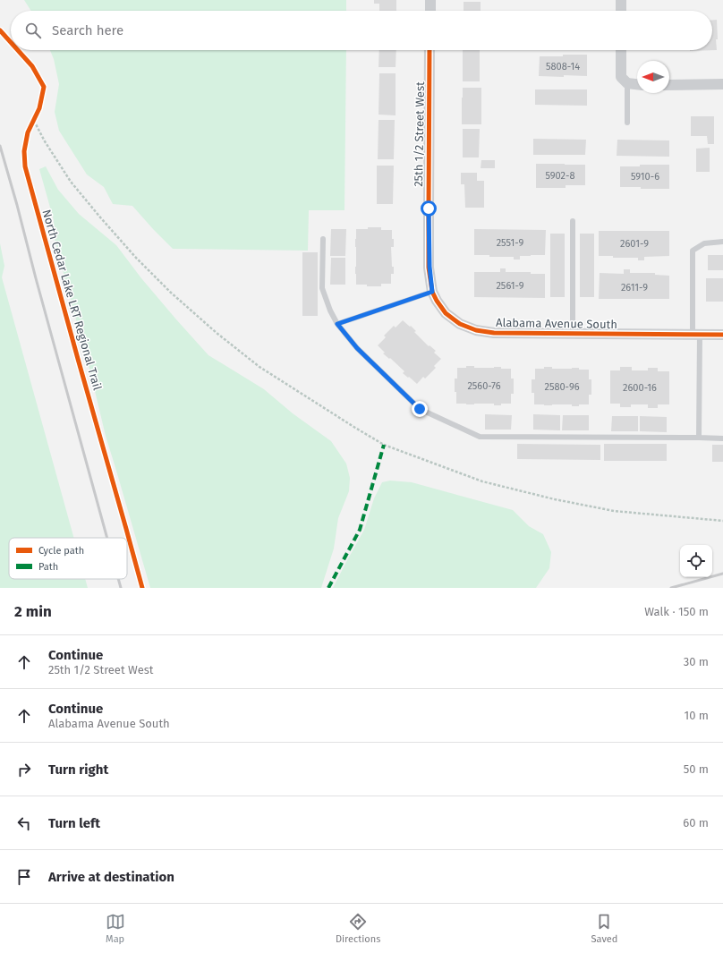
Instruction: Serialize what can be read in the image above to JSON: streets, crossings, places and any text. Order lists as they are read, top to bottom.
{
  "streets": {
    "street": ["25th 1/2 Street West", "Alabama Avenue South"],
    "cycle path": ["North Cedar Lake LRT Regional Trail"]
  },
  "crossings": [
    ["25th 1/2 Street West", "Alabama Avenue South"]
  ],
  "house_numbers": [
    "5808-14",
    "5902-8",
    "5910-6",
    "2551-9",
    "2601-9",
    "2561-9",
    "2611-9",
    "2560-76",
    "2580-96",
    "2600-16"
  ],
  "legend": ["Cycle path", "Path"],
  "north": "left",
  "page": {
    "search": "Search here",
    "heading": ["2 min", "Walk · 150 m"],
    "list": [
      ["Continue", "25th 1/2 Street West", "30 m"],
      ["Continue", "Alabama Avenue South", "10 m"],
      ["Turn right", "50 m"],
      ["Turn left", "60 m"],
      "Arrive at destination"
    ],
    "nav": ["Map", "Directions", "Saved"]
  }
}
